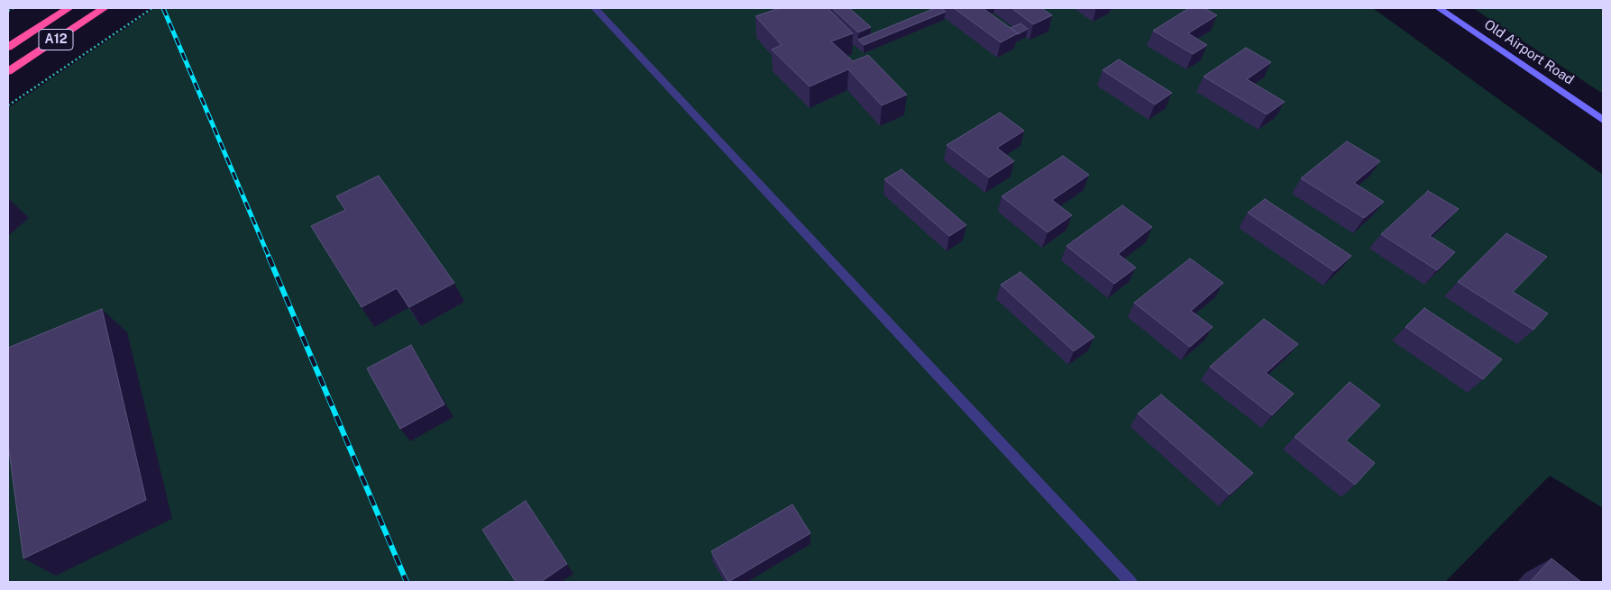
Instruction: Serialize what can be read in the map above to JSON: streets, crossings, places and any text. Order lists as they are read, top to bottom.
{
  "streets": {
    "highway": ["A12"],
    "main road": ["Old Airport Road"]
  }
}
